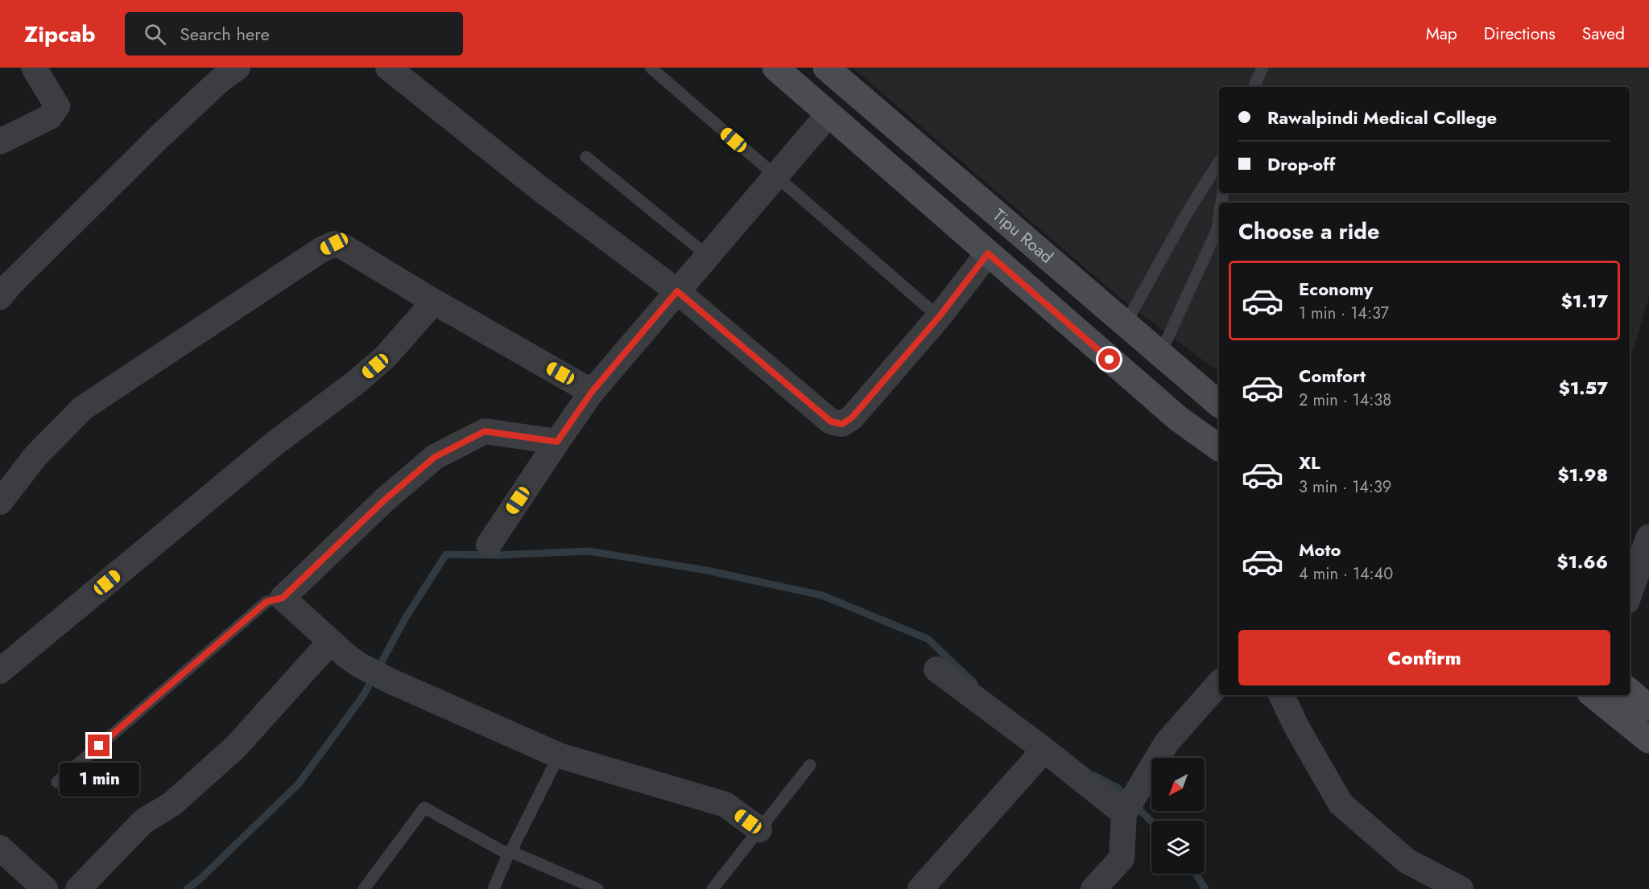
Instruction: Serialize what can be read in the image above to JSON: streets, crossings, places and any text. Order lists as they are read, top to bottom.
{
  "streets": {
    "main road": ["Tipu Road"]
  },
  "north": "bottom left",
  "page": {
    "header": "Zipcab",
    "search": "Search here",
    "nav": ["Map", "Directions", "Saved"],
    "banner": ["Rawalpindi Medical College", "Drop-off"],
    "heading": "Choose a ride",
    "list": [
      {
        "name": "Economy",
        "note": "1 min · 14:37",
        "value": "$1.17"
      },
      {
        "name": "Comfort",
        "note": "2 min · 14:38",
        "value": "$1.57"
      },
      {
        "name": "XL",
        "note": "3 min · 14:39",
        "value": "$1.98"
      },
      {
        "name": "Moto",
        "note": "4 min · 14:40",
        "value": "$1.66"
      }
    ],
    "buttons": "Confirm",
    "bubble": "1 min"
  }
}
